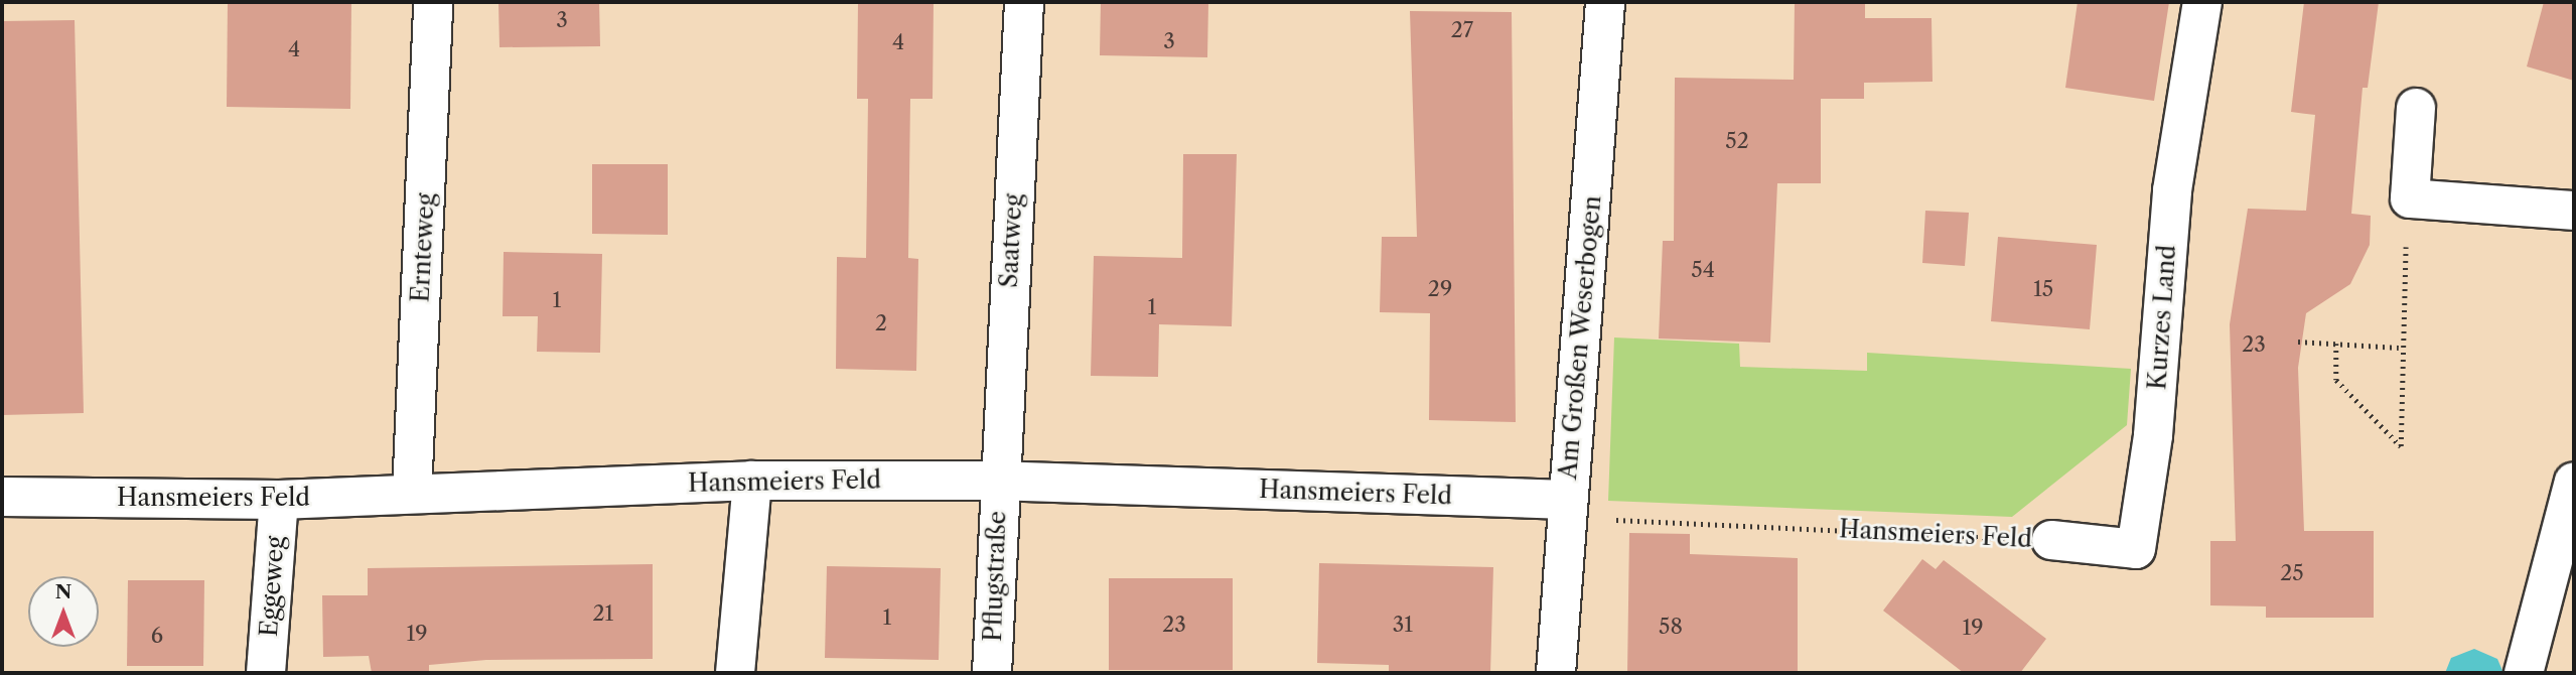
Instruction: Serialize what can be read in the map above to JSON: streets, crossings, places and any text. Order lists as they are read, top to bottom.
{
  "streets": {
    "street": [
      "Saatweg",
      "Ernteweg",
      "Kurzes Land",
      "Am Großen Weserbogen",
      "Hansmeiers Feld",
      "Pflugstraße",
      "Eggeweg"
    ]
  },
  "crossings": [
    ["Saatweg", "Hansmeiers Feld"],
    ["Saatweg", "Pflugstraße"],
    ["Ernteweg", "Hansmeiers Feld"],
    ["Kurzes Land", "Hansmeiers Feld"],
    ["Am Großen Weserbogen", "Hansmeiers Feld"],
    ["Hansmeiers Feld", "Pflugstraße"],
    ["Hansmeiers Feld", "Eggeweg"]
  ],
  "house_numbers": [
    "3",
    "27",
    "3",
    "4",
    "4",
    "52",
    "54",
    "29",
    "15",
    "1",
    "1",
    "2",
    "23",
    "25",
    "21",
    "1",
    "23",
    "31",
    "58",
    "19",
    "19",
    "6"
  ],
  "north": "top"
}
